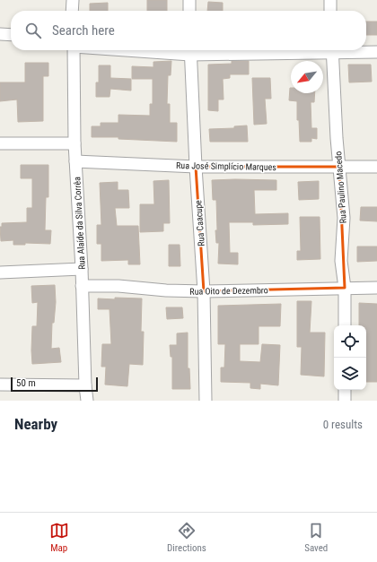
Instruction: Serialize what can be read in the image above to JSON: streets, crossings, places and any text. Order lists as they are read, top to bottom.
{
  "streets": {
    "street": [
      "Rua José Simplício Marques",
      "Rua Paulino Macedo",
      "Rua Alaíde da Silva Corrêa",
      "Rua Caacupe",
      "Rua Oito de Dezembro"
    ]
  },
  "crossings": [
    ["Rua José Simplício Marques", "Rua Paulino Macedo"],
    ["Rua José Simplício Marques", "Rua Alaíde da Silva Corrêa"],
    ["Rua José Simplício Marques", "Rua Caacupe"],
    ["Rua Paulino Macedo", "Rua Oito de Dezembro"],
    ["Rua Alaíde da Silva Corrêa", "Rua Oito de Dezembro"],
    ["Rua Caacupe", "Rua Oito de Dezembro"]
  ],
  "scale_bar": "50 m",
  "north": "bottom left",
  "page": {
    "search": "Search here",
    "scale": "50 m",
    "heading": ["Nearby", "0 results"],
    "nav": ["Map", "Directions", "Saved"]
  }
}
